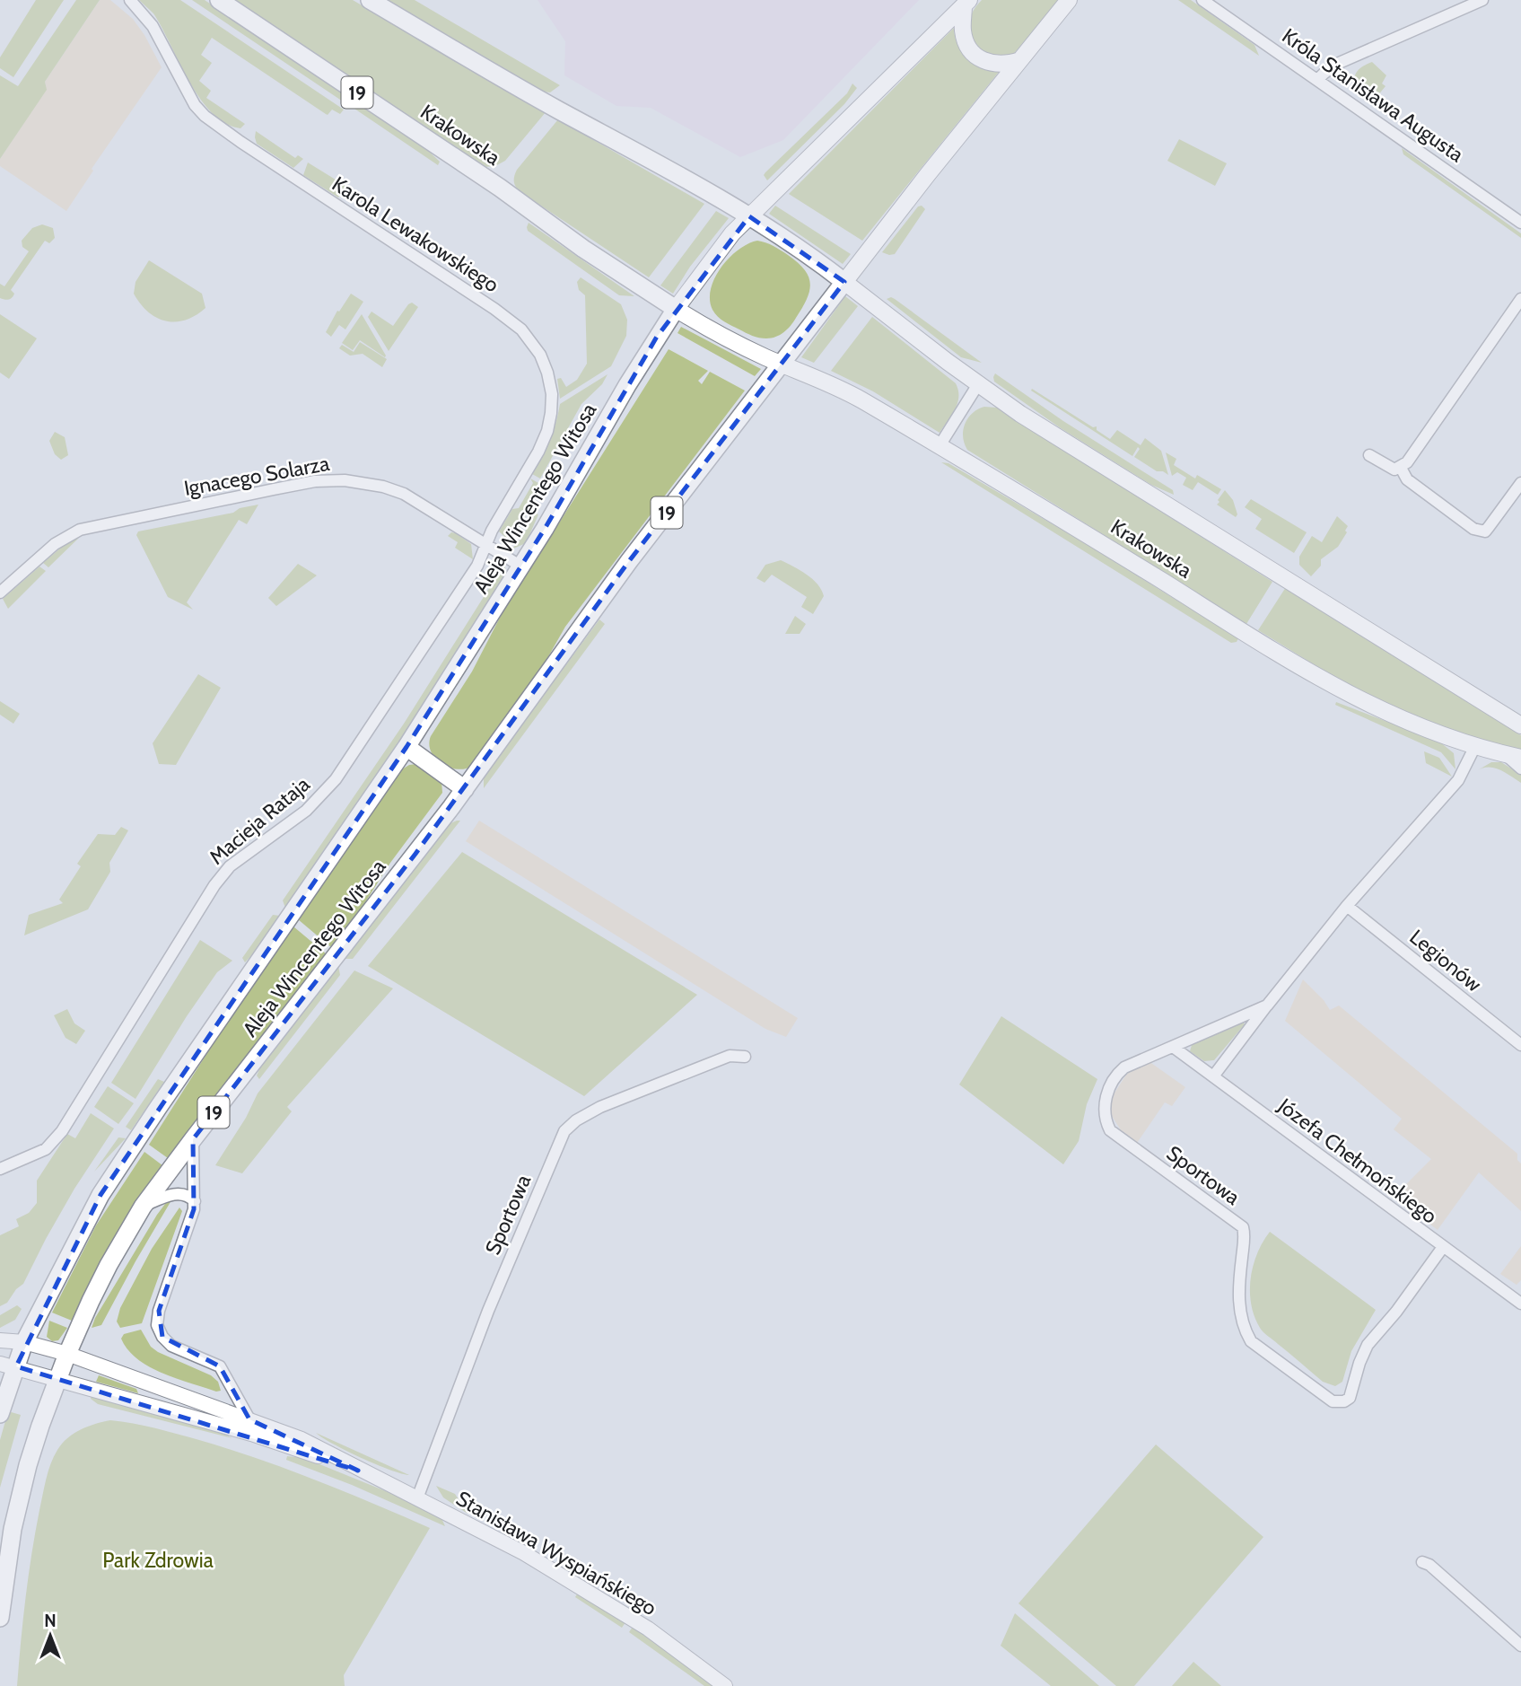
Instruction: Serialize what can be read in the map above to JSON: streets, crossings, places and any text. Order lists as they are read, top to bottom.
{
  "streets": {
    "main road": ["19", "Krakowska", "Aleja Wincentego Witosa"],
    "street": [
      "Króla Stanisława Augusta",
      "Karola Lewakowskiego",
      "Ignacego Solarza",
      "Macieja Rataja",
      "Legionów",
      "Józefa Chełmońskiego",
      "Sportowa",
      "Stanisława Wyspiańskiego"
    ]
  },
  "crossings": [
    ["19", "Krakowska"],
    ["19", "Aleja Wincentego Witosa"],
    ["Krakowska", "Aleja Wincentego Witosa"],
    ["Krakowska", "Sportowa"],
    ["Karola Lewakowskiego", "Ignacego Solarza"],
    ["Karola Lewakowskiego", "Macieja Rataja"],
    ["Ignacego Solarza", "Aleja Wincentego Witosa"],
    ["Ignacego Solarza", "Macieja Rataja"],
    ["Aleja Wincentego Witosa", "Stanisława Wyspiańskiego"],
    ["Legionów", "Sportowa"],
    ["Józefa Chełmońskiego", "Sportowa"],
    ["Sportowa", "Stanisława Wyspiańskiego"]
  ],
  "parks": ["Park Zdrowia"],
  "north": "top"
}
